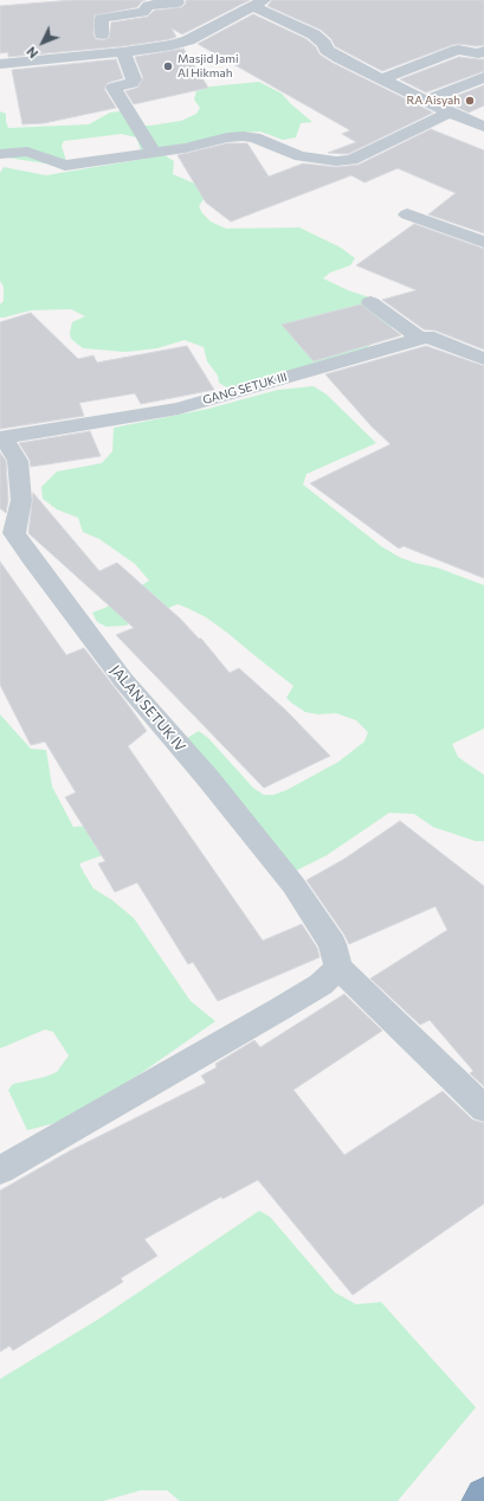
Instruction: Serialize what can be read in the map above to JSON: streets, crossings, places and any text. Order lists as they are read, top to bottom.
{
  "streets": {
    "street": ["GANG SETUK III", "JALAN SETUK IV"]
  },
  "crossings": [
    ["GANG SETUK III", "JALAN SETUK IV"]
  ],
  "places": ["Masjid Jami Al Hikmah", "RA Aisyah"],
  "north": "bottom left"
}
